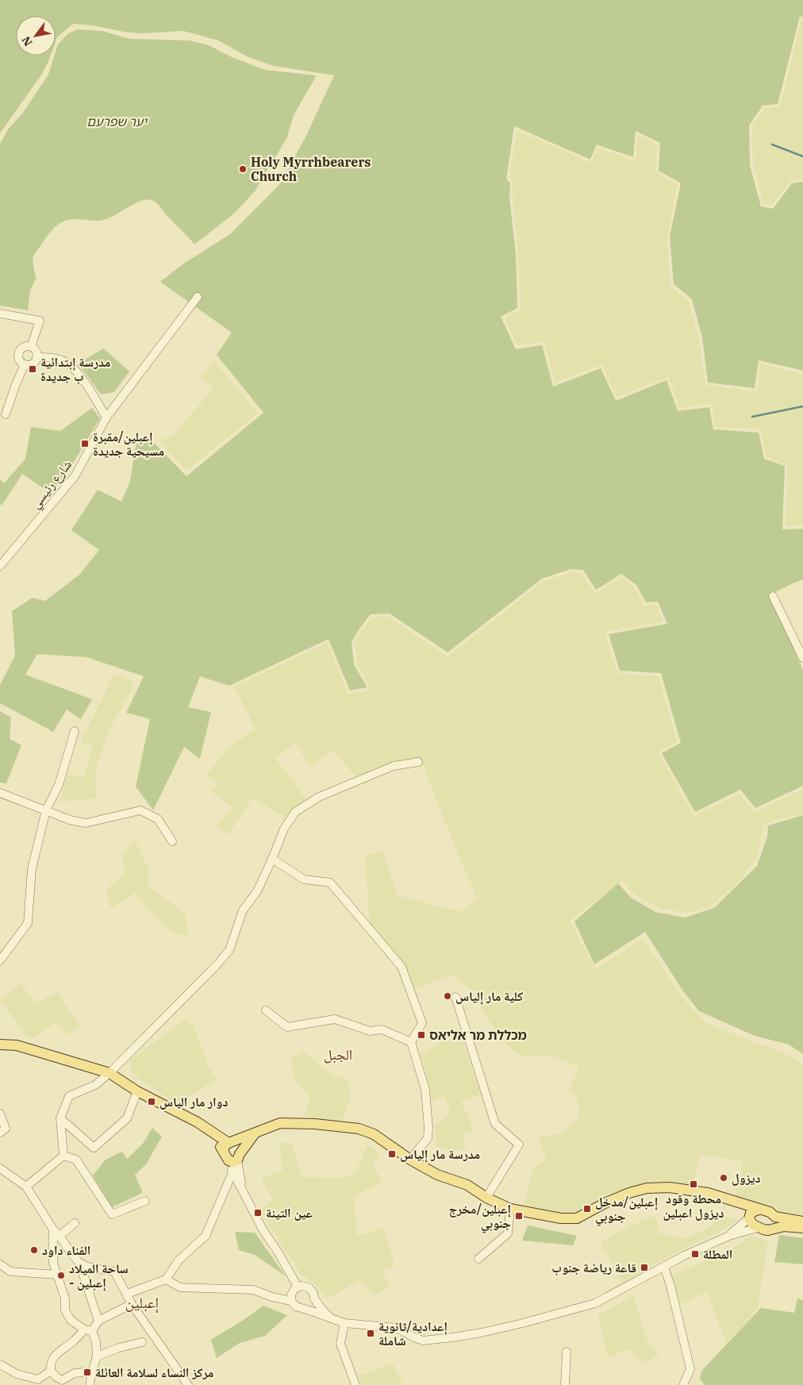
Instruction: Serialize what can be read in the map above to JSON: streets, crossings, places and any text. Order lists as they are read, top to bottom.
{
  "streets": {
    "street": ["شارع رئيسي"]
  },
  "districts": ["الجبل", "إعبلين"],
  "parks": ["יער שפרעם"],
  "places": {
    "other": [
      "Holy Myrrhbearers Church",
      "كلية مار إلياس",
      "ديزول",
      "الفناء داود",
      "ساحة الميلاد - إعبلين"
    ],
    "transit": [
      "مدرسة إبتدائية ب جديدة",
      "إعبلين/مقبرة مسيحية جديدة",
      "מכללת מר אליאס",
      "دوار مار الياس",
      "مدرسة مار إلياس",
      "محطة وقود ديزول اعبلين",
      "إعبلين/مدخل جنوبي",
      "عين التينة",
      "إعبلين/مخرج جنوبي",
      "المطلة",
      "قاعة رياضة جنوب",
      "إعدادية/ثانوية شاملة",
      "مركز النساء لسلامة العائلة"
    ]
  },
  "north": "bottom left"
}
